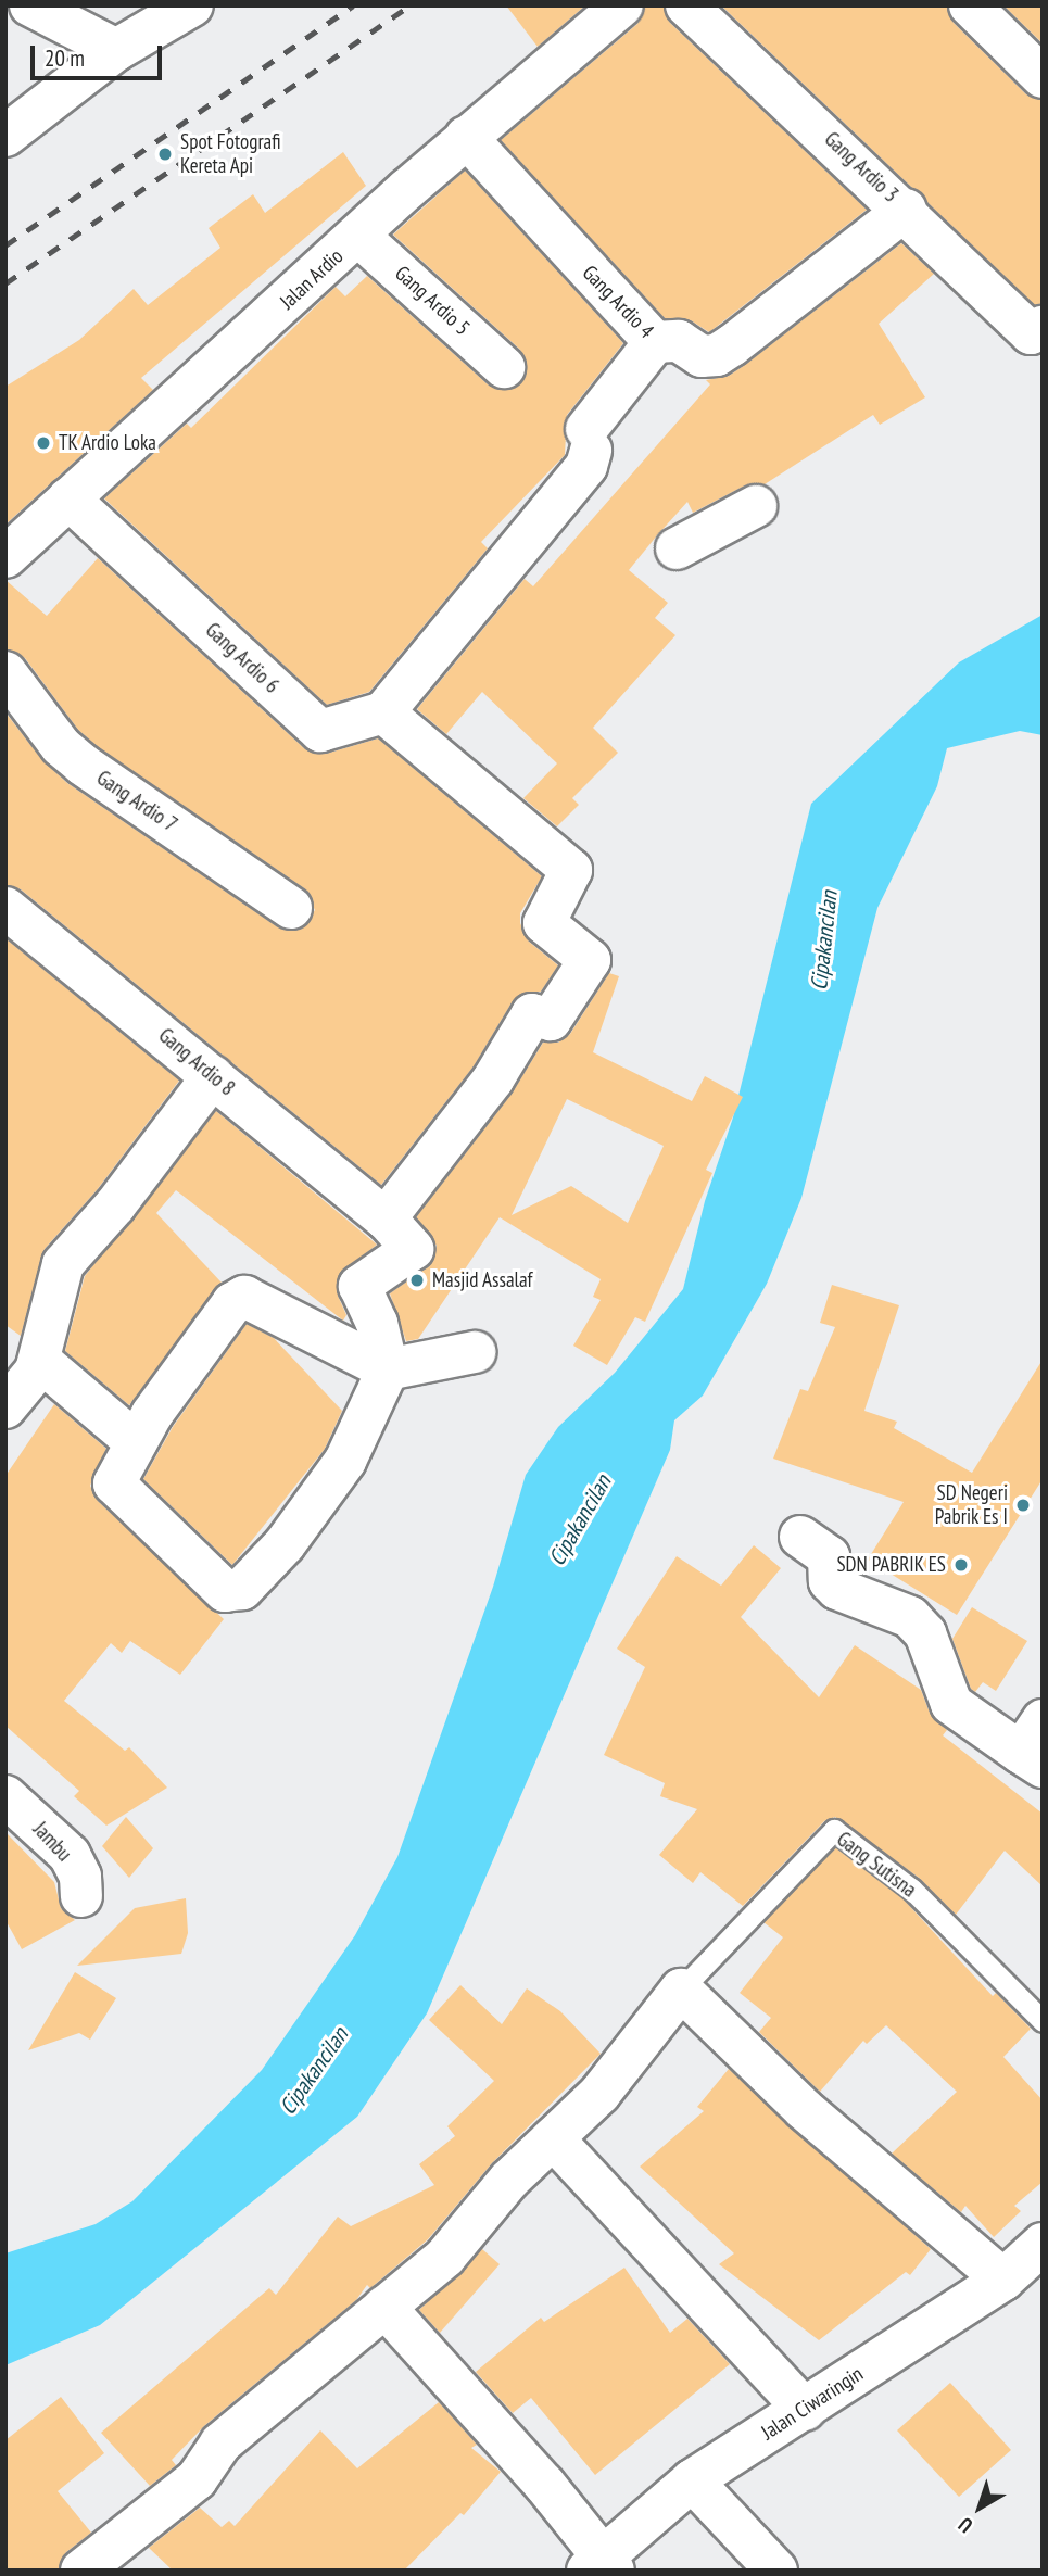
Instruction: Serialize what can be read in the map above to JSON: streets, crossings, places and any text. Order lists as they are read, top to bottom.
{
  "streets": {
    "street": [
      "Gang Ardio 3",
      "Jalan Ardio",
      "Gang Ardio 5",
      "Gang Ardio 4",
      "Gang Ardio 6",
      "Gang Ardio 7",
      "Gang Ardio 8",
      "Jambu",
      "Jalan Ciwaringin"
    ],
    "lane": ["Gang Sutisna"]
  },
  "crossings": [
    ["Gang Ardio 3", "Gang Ardio 4"],
    ["Jalan Ardio", "Gang Ardio 5"],
    ["Jalan Ardio", "Gang Ardio 4"],
    ["Jalan Ardio", "Gang Ardio 6"]
  ],
  "water": ["Cipakancilan"],
  "places": [
    "Spot Fotografi Kereta Api",
    "TK Ardio Loka",
    "Masjid Assalaf",
    "SD Negeri Pabrik Es I",
    "SDN PABRIK ES"
  ],
  "scale_bar": "20 m",
  "north": "bottom left"
}
